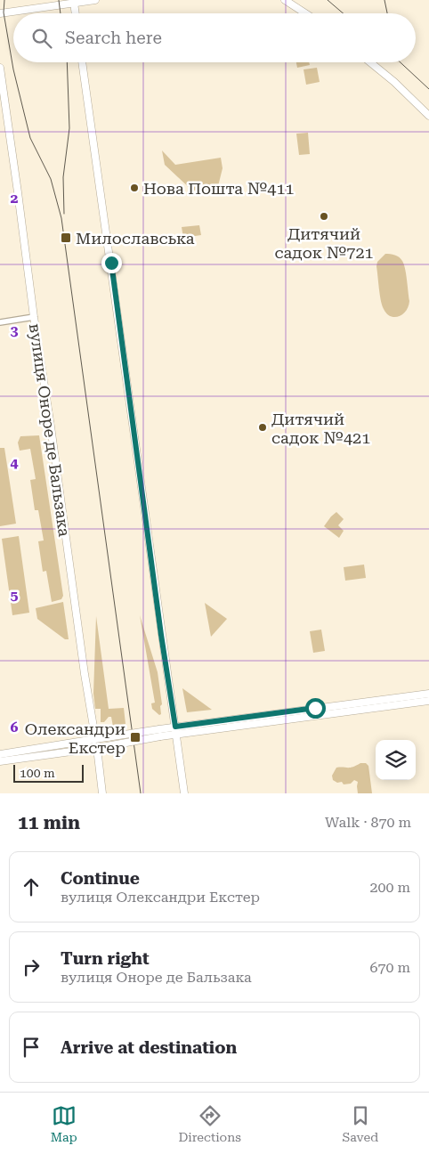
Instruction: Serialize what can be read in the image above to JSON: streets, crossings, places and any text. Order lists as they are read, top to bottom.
{
  "streets": {
    "street": ["вулиця Оноре де Бальзака"]
  },
  "places": {
    "other": ["Нова Пошта №411", "Дитячий садок №721", "Дитячий садок №421"],
    "transit": ["Милославська", "Олександри Екстер"]
  },
  "scale_bar": "100 m",
  "page": {
    "search": "Search here",
    "scale": "100 m",
    "heading": ["11 min", "Walk · 870 m"],
    "list": [
      ["Continue", "вулиця Олександри Екстер", "200 m"],
      ["Turn right", "вулиця Оноре де Бальзака", "670 m"],
      "Arrive at destination"
    ],
    "nav": ["Map", "Directions", "Saved"]
  },
  "grid": {
    "rows": [
      "2",
      "3",
      "4",
      "5",
      "6"
    ]
  }
}
